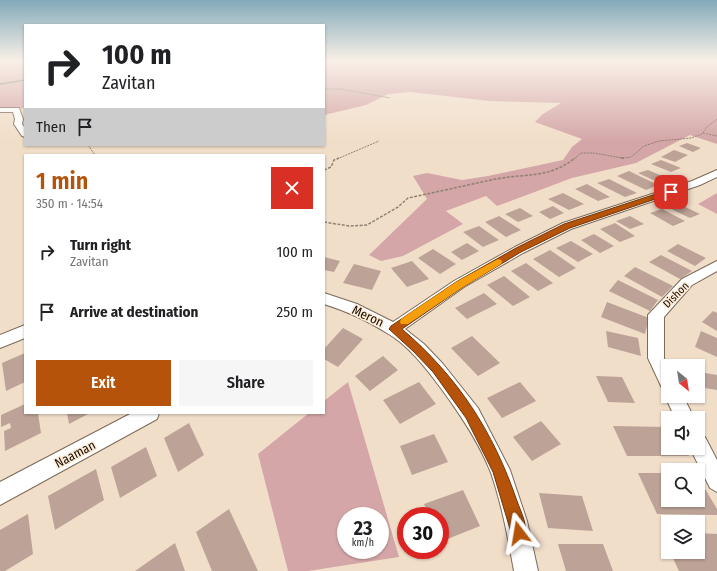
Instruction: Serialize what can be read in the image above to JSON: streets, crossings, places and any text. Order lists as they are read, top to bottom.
{
  "streets": {
    "street": ["Dishon", "Meron", "Naaman"]
  },
  "north": "bottom right",
  "page": {
    "turn": ["100 m", "Zavitan"],
    "then": "Then",
    "heading": ["1 min", "350 m · 14:54"],
    "list": [
      {
        "name": "Turn right",
        "note": "Zavitan",
        "value": "100 m"
      },
      {
        "name": "Arrive at destination",
        "value": "250 m"
      }
    ],
    "buttons": ["Exit", "Share"],
    "speed": "23 km/h",
    "limit": "30"
  }
}
